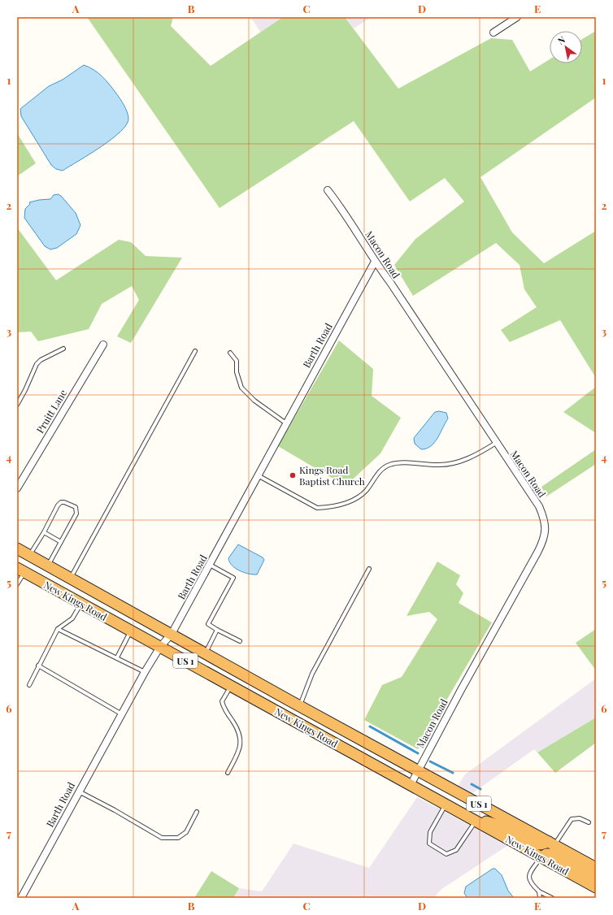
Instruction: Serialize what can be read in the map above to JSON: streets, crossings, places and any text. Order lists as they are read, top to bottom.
{
  "streets": {
    "highway": ["New Kings Road", "US 1"],
    "street": ["Macon Road", "Barth Road", "Pruitt Lane"]
  },
  "crossings": [
    ["Macon Road", "Barth Road"],
    ["Macon Road", "New Kings Road"],
    ["Barth Road", "New Kings Road"]
  ],
  "places": ["Kings Road Baptist Church"],
  "north": "top left",
  "grid": {
    "columns": [
      "A",
      "B",
      "C",
      "D",
      "E"
    ],
    "rows": [
      "1",
      "2",
      "3",
      "4",
      "5",
      "6",
      "7"
    ]
  }
}
